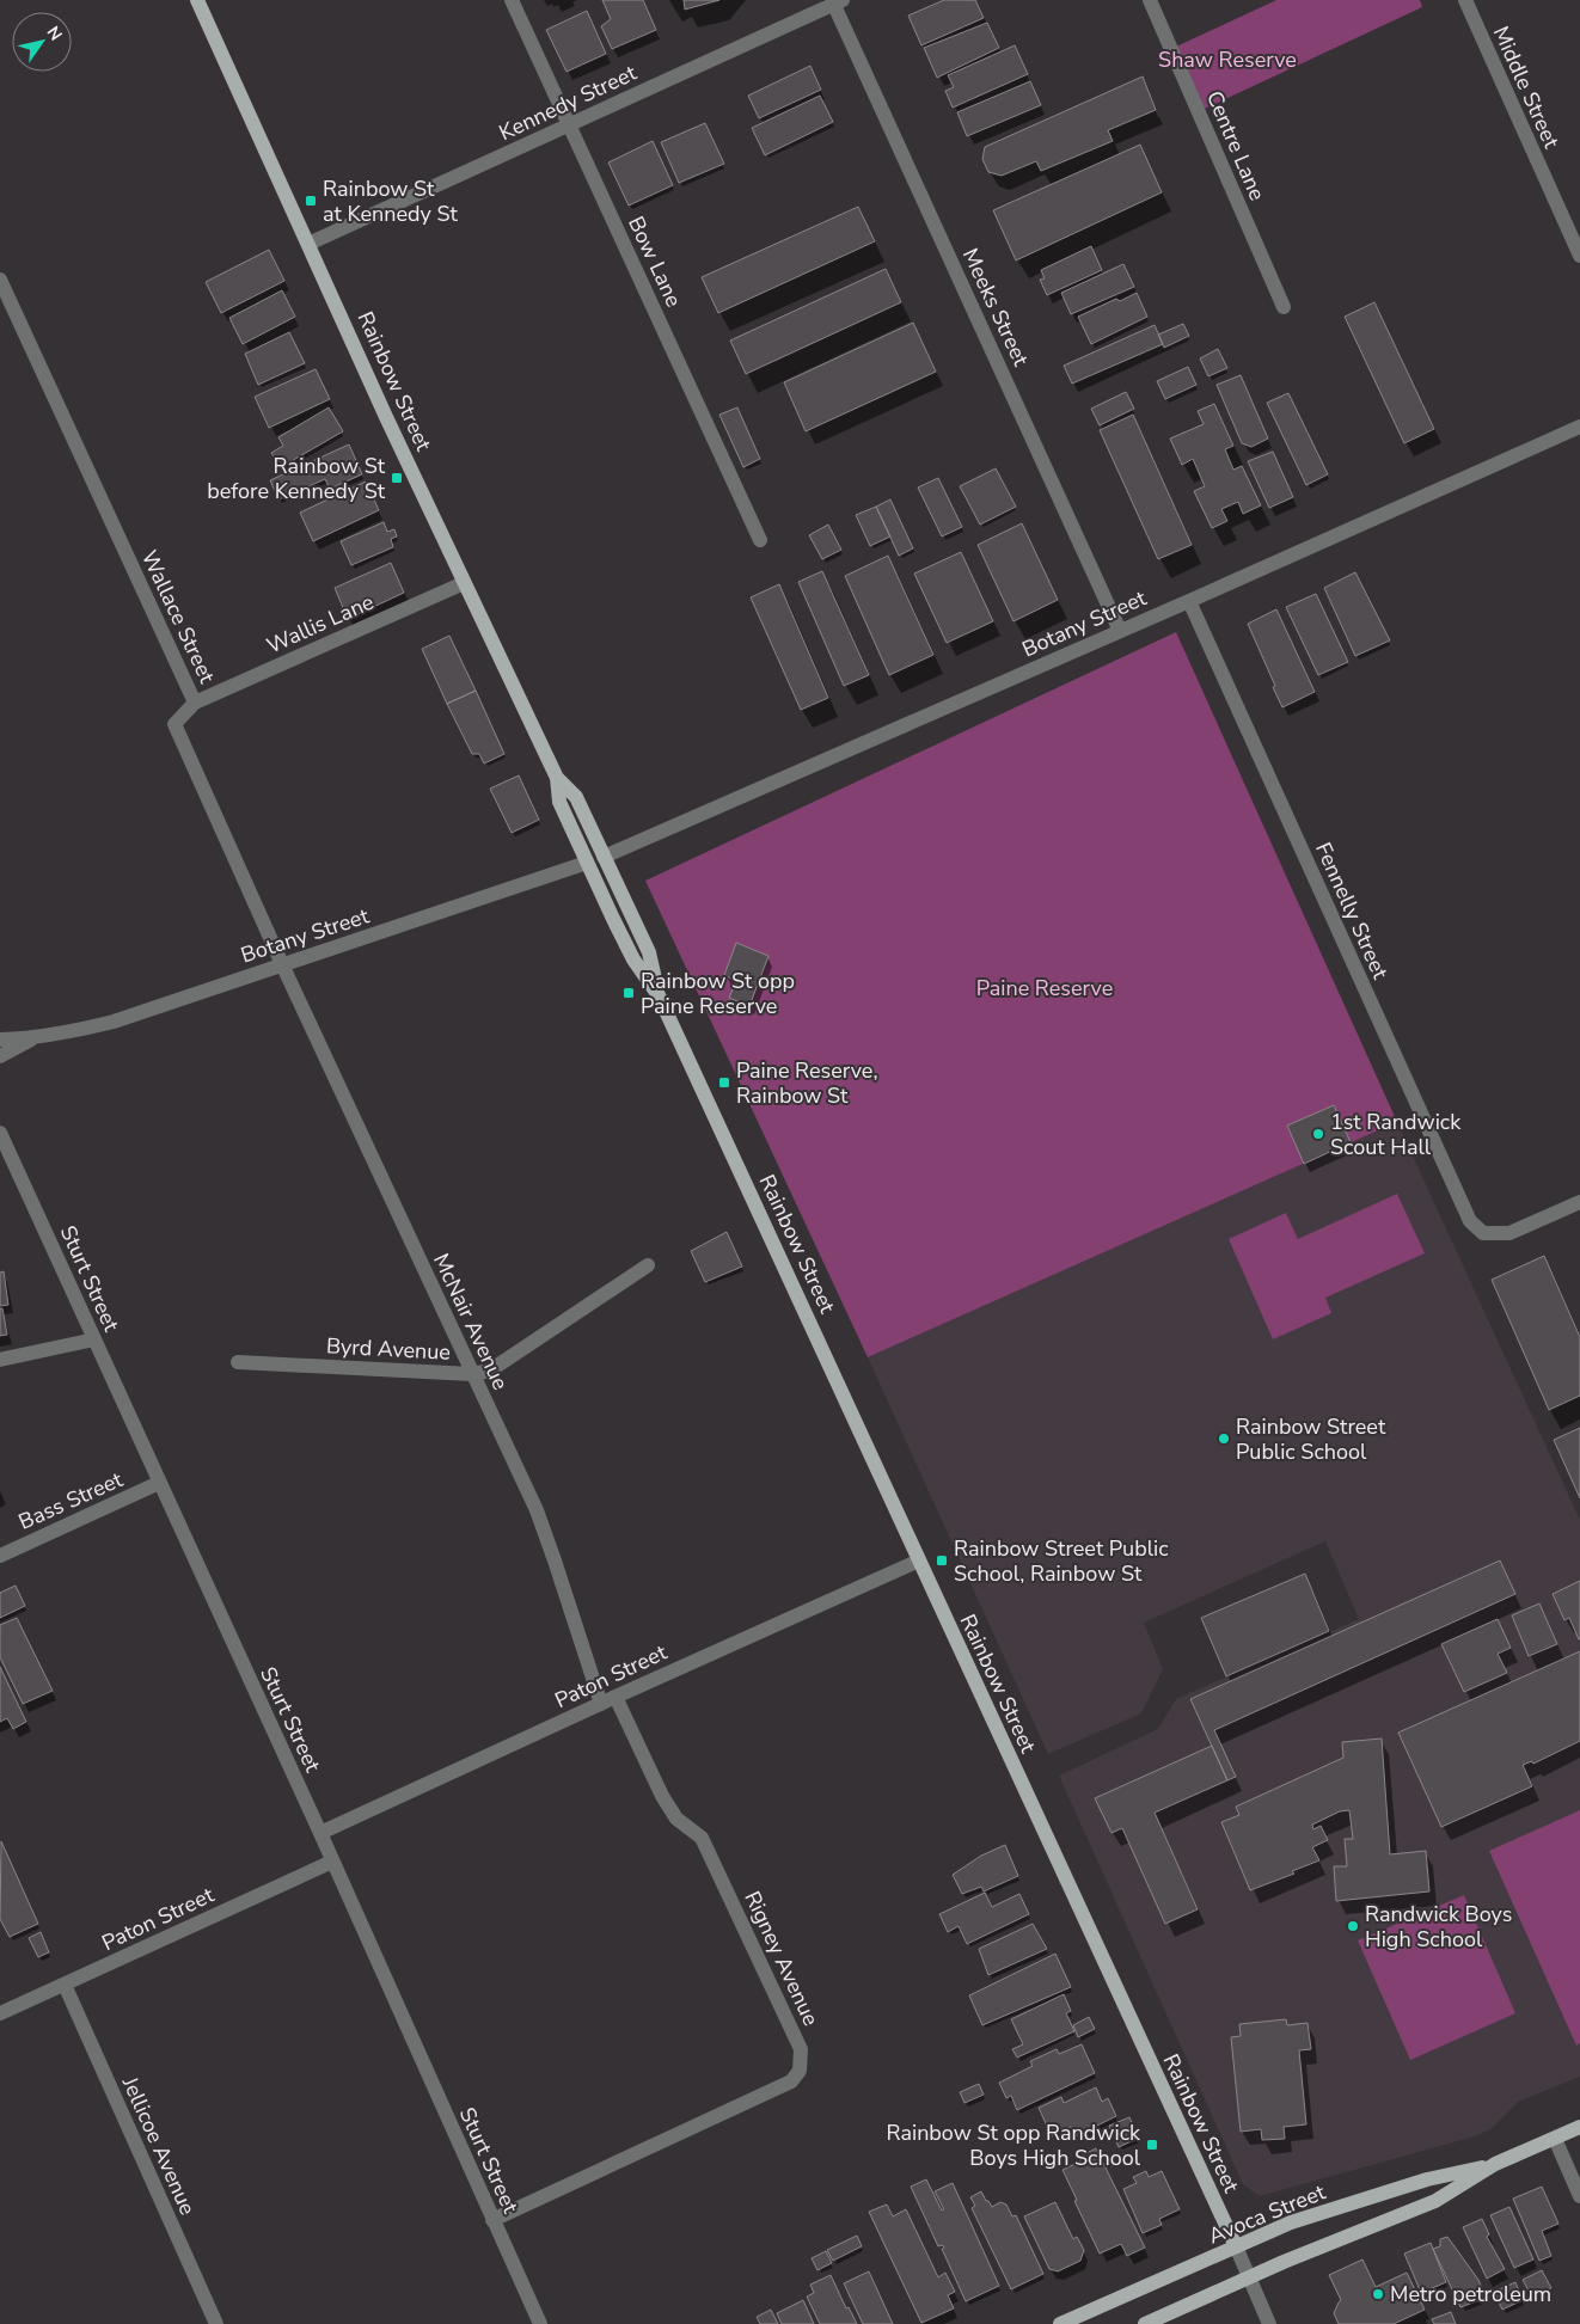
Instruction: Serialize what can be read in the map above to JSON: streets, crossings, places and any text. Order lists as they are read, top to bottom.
{
  "streets": {
    "main road": ["Rainbow Street", "Avoca Street"],
    "street": [
      "Middle Street",
      "Kennedy Street",
      "Centre Lane",
      "Bow Lane",
      "Meeks Street",
      "Wallace Street",
      "Wallis Lane",
      "Botany Street",
      "Fennelly Street",
      "Sturt Street",
      "McNair Avenue",
      "Byrd Avenue",
      "Bass Street",
      "Paton Street",
      "Rigney Avenue",
      "Jellicoe Avenue"
    ]
  },
  "crossings": [
    ["Kennedy Street", "Bow Lane"],
    ["Kennedy Street", "Meeks Street"],
    ["Kennedy Street", "Rainbow Street"],
    ["Meeks Street", "Botany Street"],
    ["Rainbow Street", "Wallis Lane"],
    ["Rainbow Street", "Botany Street"],
    ["Rainbow Street", "Paton Street"],
    ["Rainbow Street", "Avoca Street"],
    ["Wallace Street", "Wallis Lane"],
    ["Wallace Street", "Botany Street"],
    ["Wallace Street", "McNair Avenue"],
    ["Botany Street", "Fennelly Street"],
    ["Botany Street", "McNair Avenue"],
    ["Sturt Street", "Bass Street"],
    ["Sturt Street", "Paton Street"],
    ["Sturt Street", "Rigney Avenue"],
    ["McNair Avenue", "Byrd Avenue"],
    ["McNair Avenue", "Paton Street"],
    ["Paton Street", "Rigney Avenue"],
    ["Paton Street", "Jellicoe Avenue"]
  ],
  "parks": ["Shaw Reserve", "Paine Reserve"],
  "places": {
    "transit": [
      "Rainbow St at Kennedy St",
      "Rainbow St before Kennedy St",
      "Rainbow St opp Paine Reserve",
      "Paine Reserve, Rainbow St",
      "Rainbow Street Public School, Rainbow St",
      "Rainbow St opp Randwick Boys High School"
    ],
    "other": [
      "1st Randwick Scout Hall",
      "Rainbow Street Public School",
      "Randwick Boys High School",
      "Metro petroleum"
    ]
  },
  "north": "top right"
}
